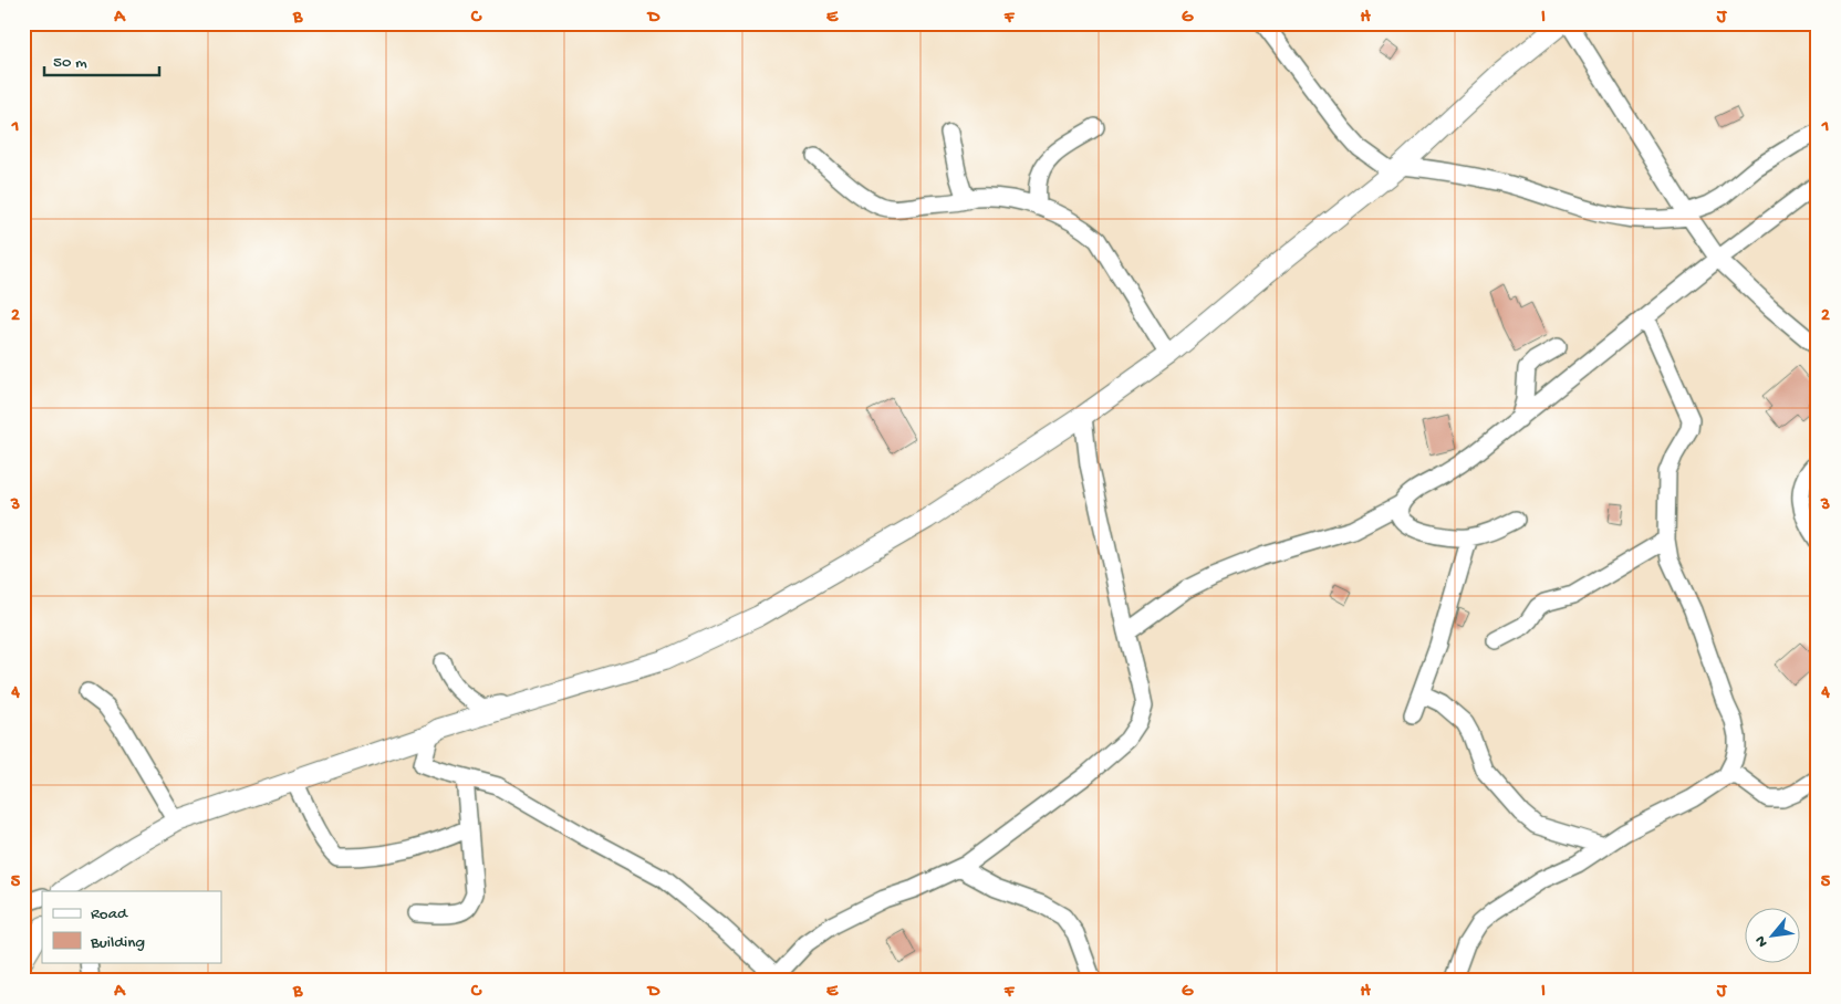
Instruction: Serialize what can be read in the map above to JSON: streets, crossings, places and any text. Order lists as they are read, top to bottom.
{
  "legend": ["Road", "Building"],
  "scale_bar": "50 m",
  "north": "bottom left",
  "grid": {
    "columns": [
      "A",
      "B",
      "C",
      "D",
      "E",
      "F",
      "G",
      "H",
      "I",
      "J"
    ],
    "rows": [
      "1",
      "2",
      "3",
      "4",
      "5"
    ]
  }
}
